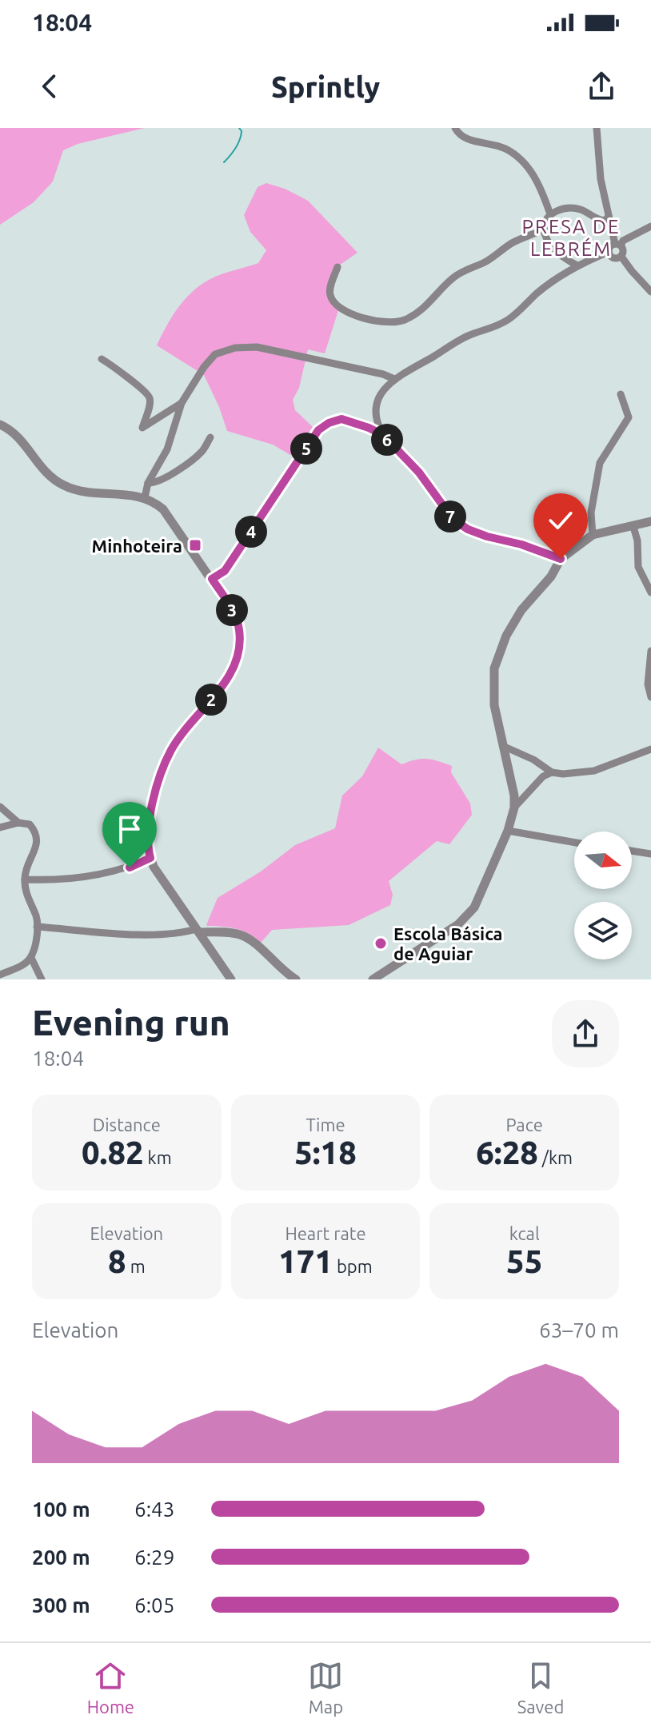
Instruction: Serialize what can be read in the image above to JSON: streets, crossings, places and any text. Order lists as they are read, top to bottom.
{
  "districts": ["PRESA DE LEBRÉM"],
  "places": {
    "transit": ["Minhoteira"],
    "other": ["Escola Básica de Aguiar"]
  },
  "north": "right",
  "page": {
    "status": "18:04",
    "header": "Sprintly",
    "pins": [
      "6",
      "5",
      "7",
      "4",
      "3",
      "2"
    ],
    "heading": ["Evening run", "18:04"],
    "stats": [
      ["Distance", "0.82 km"],
      ["Time", "5:18"],
      ["Pace", "6:28 /km"],
      ["Elevation", "8 m"],
      ["Heart rate", "171 bpm"],
      ["kcal", "55"]
    ],
    "chart": ["Elevation", "63–70 m"],
    "list": [
      {
        "name": "100 m",
        "note": "6:43"
      },
      {
        "name": "200 m",
        "note": "6:29"
      },
      {
        "name": "300 m",
        "note": "6:05"
      }
    ],
    "tabs": ["Home", "Map", "Saved"]
  }
}
